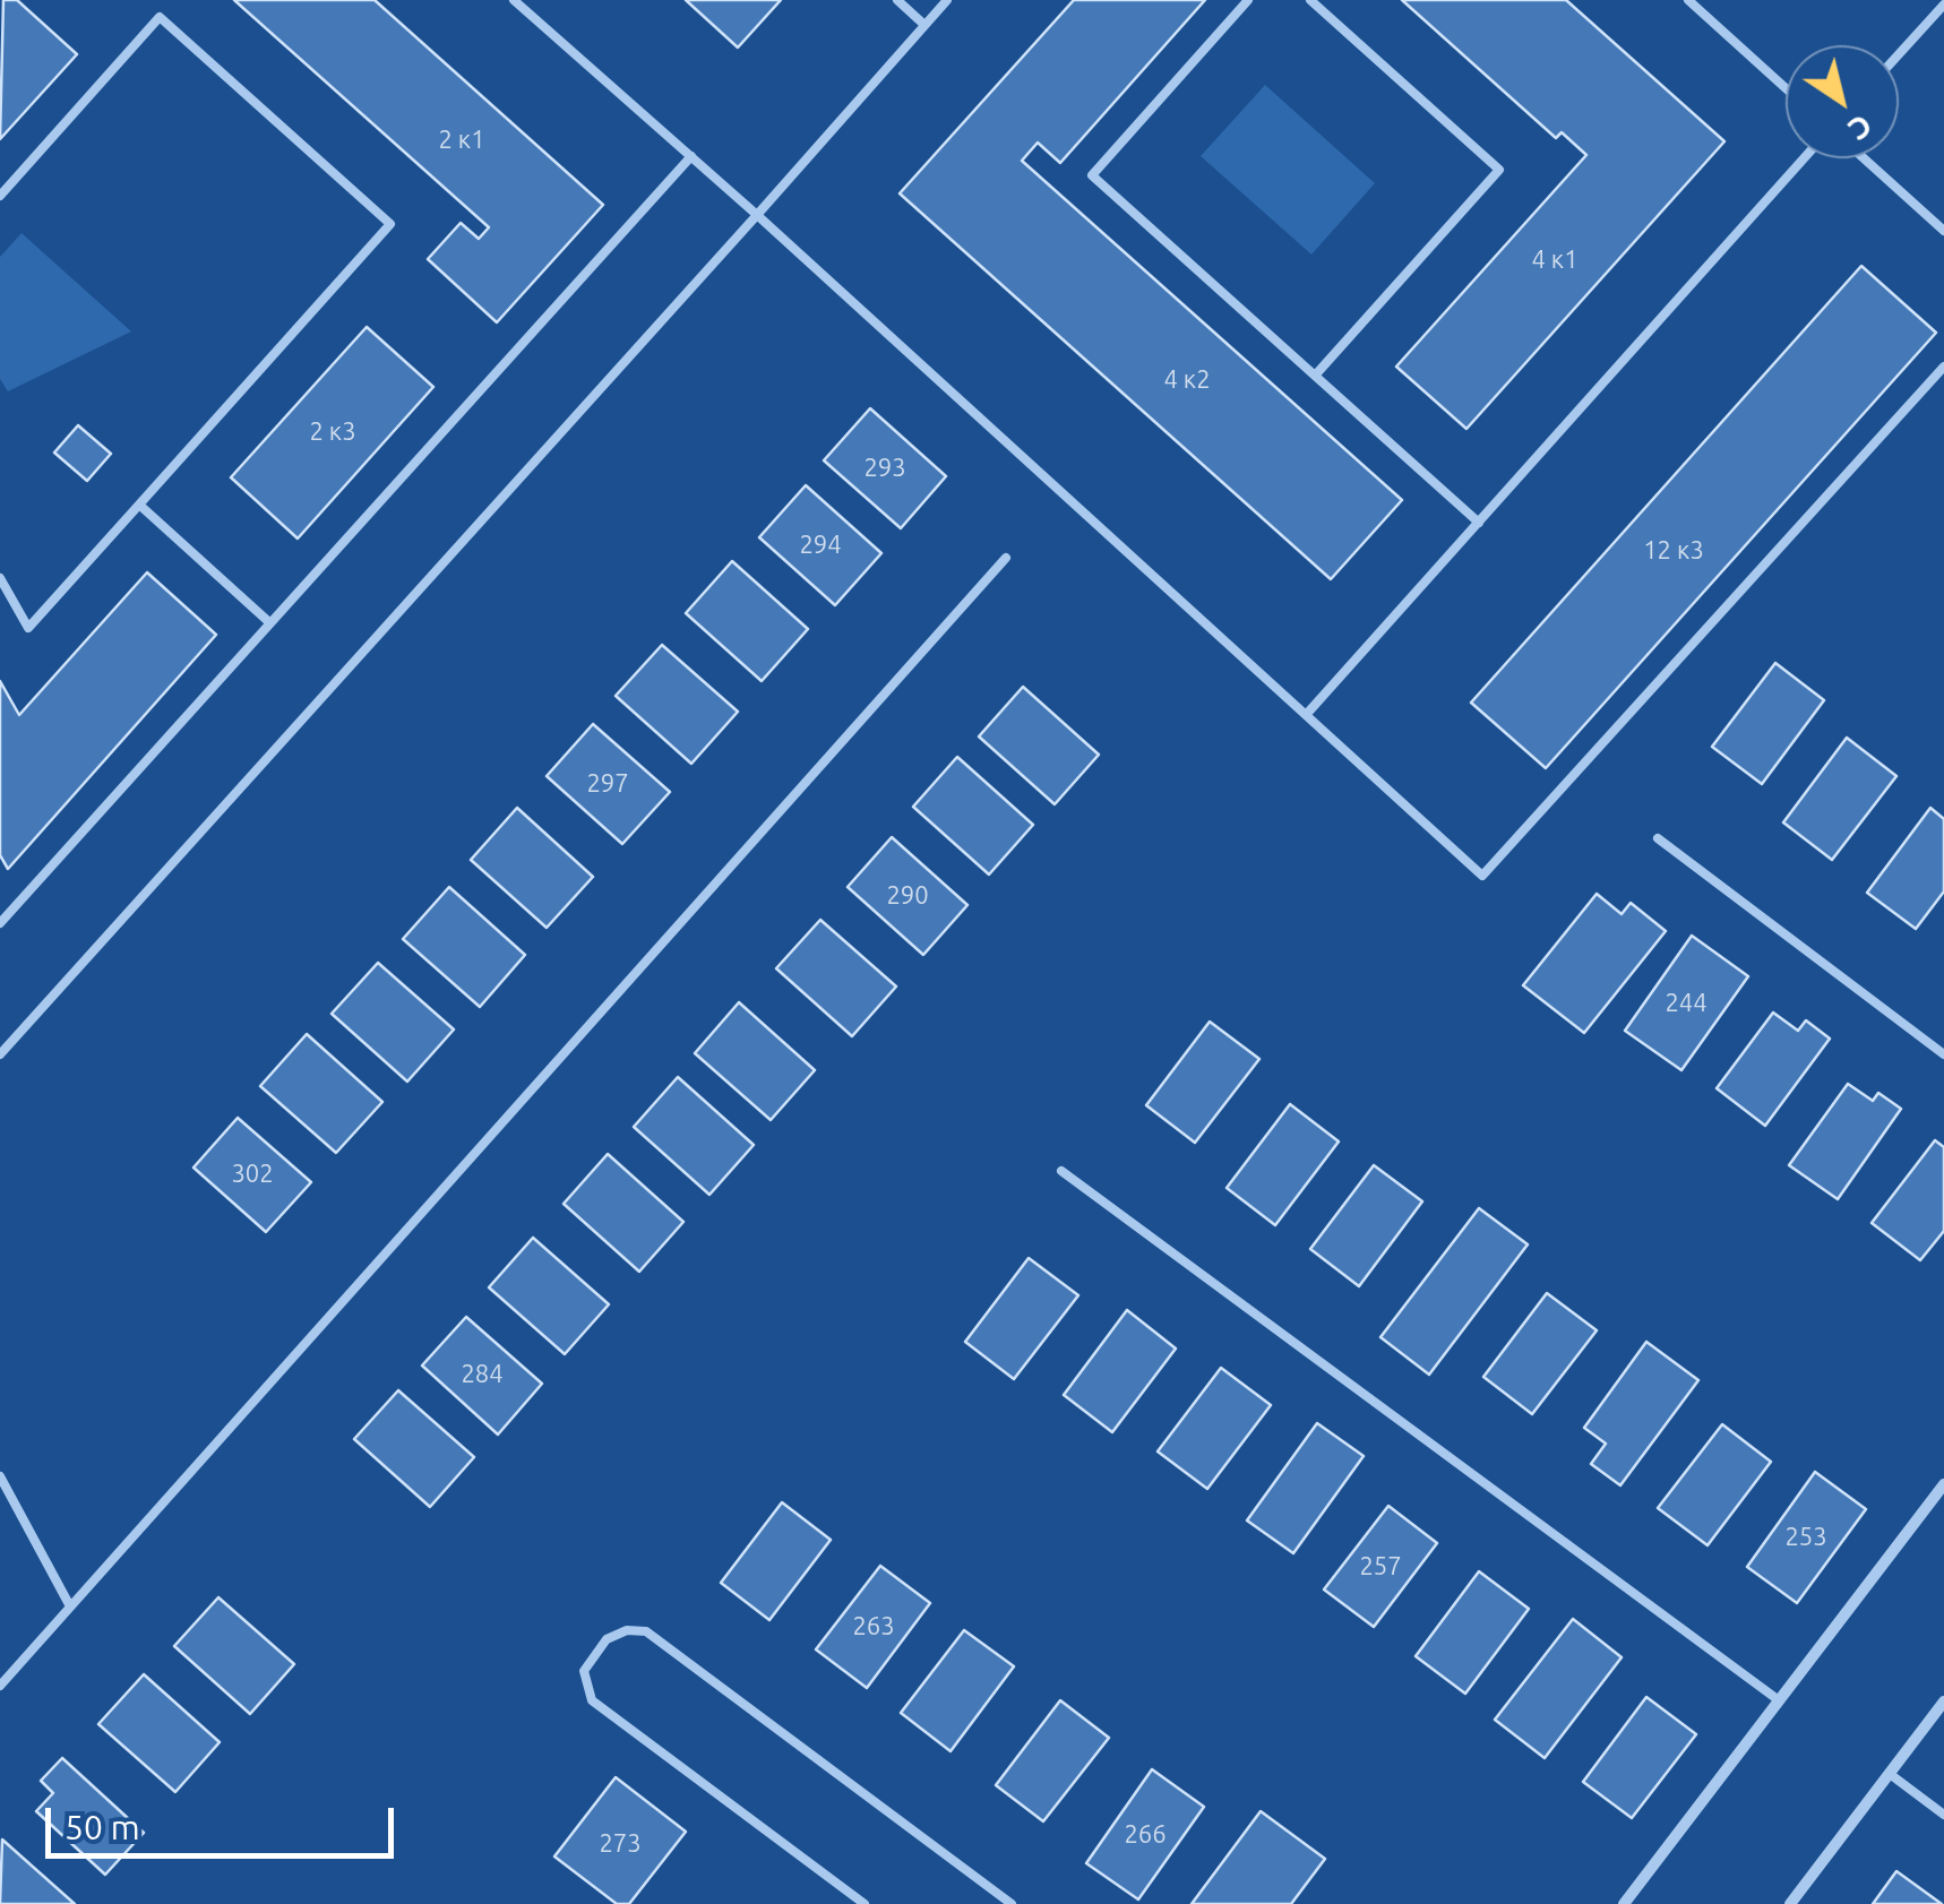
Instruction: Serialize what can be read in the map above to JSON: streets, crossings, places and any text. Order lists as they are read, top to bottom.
{
  "house_numbers": [
    "2 к1",
    "4 к1",
    "4 к2",
    "2 к3",
    "293",
    "294",
    "12 к3",
    "297",
    "290",
    "244",
    "302",
    "284",
    "253",
    "257",
    "263",
    "266",
    "273"
  ],
  "scale_bar": "50 m",
  "north": "bottom right"
}
